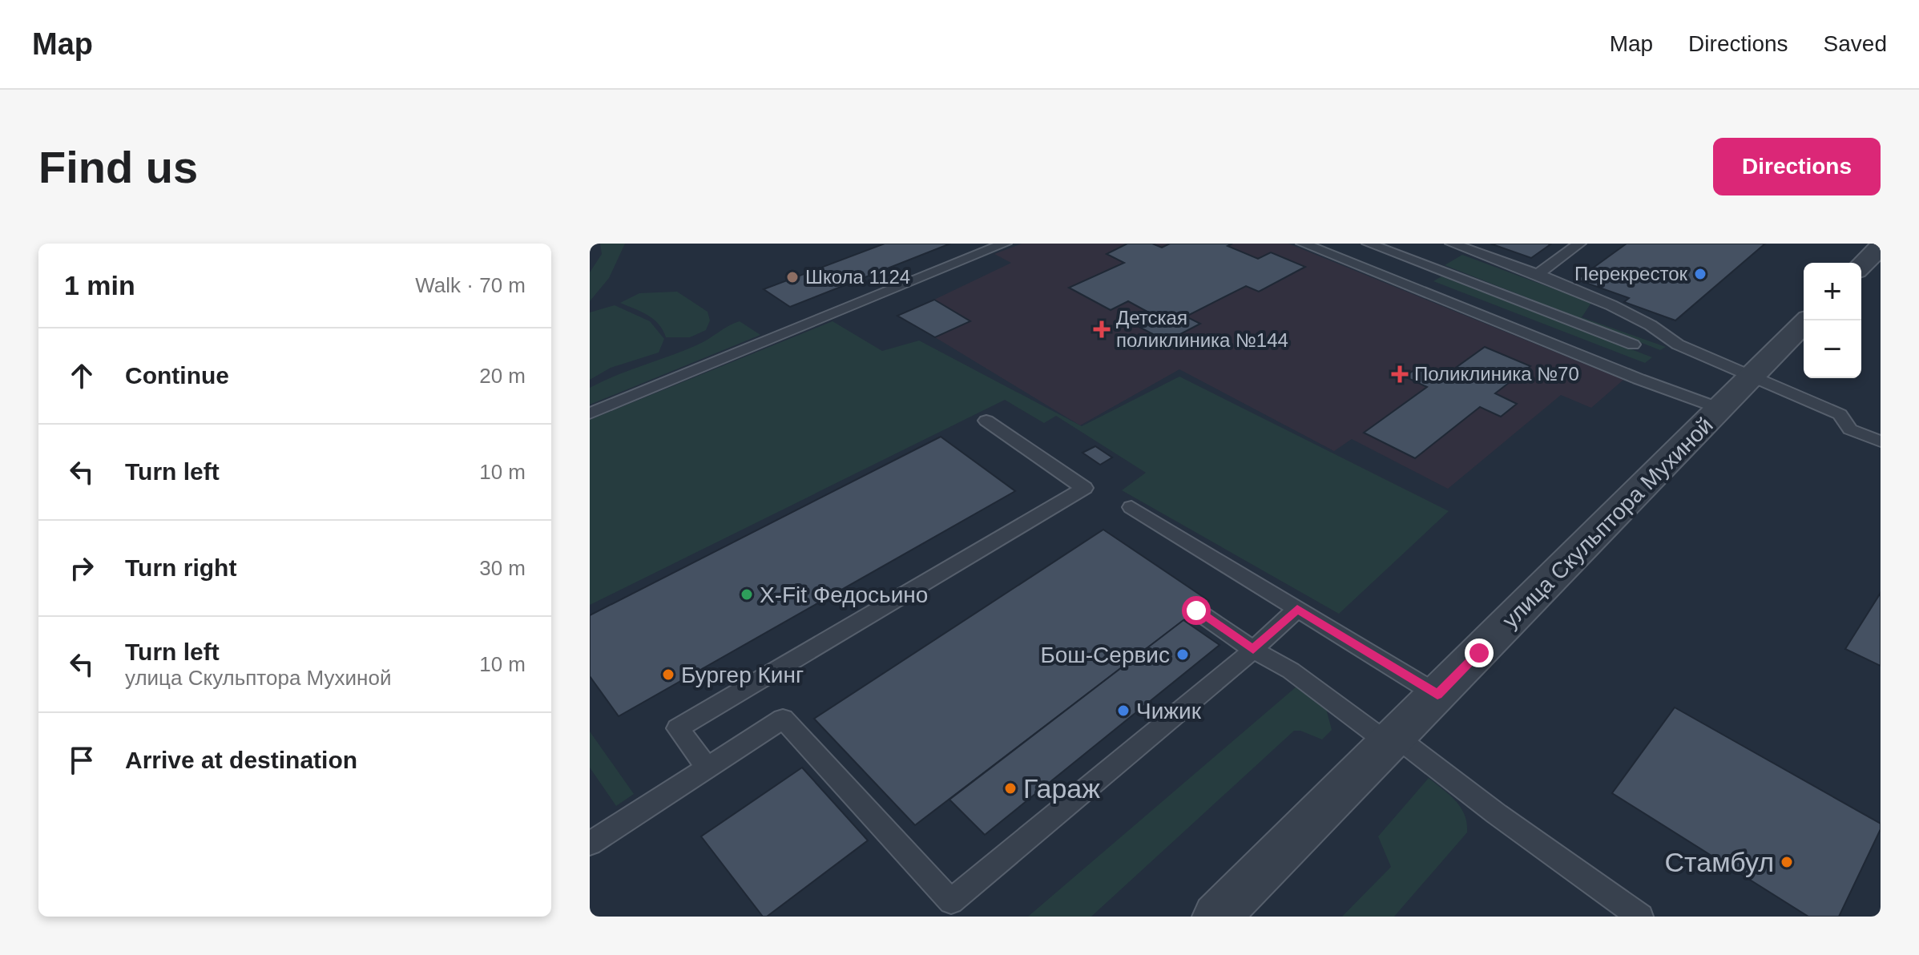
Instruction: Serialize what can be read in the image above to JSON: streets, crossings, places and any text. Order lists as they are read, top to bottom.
{
  "streets": {
    "street": ["улица Скульптора Мухиной"]
  },
  "places": {
    "other": [
      "Перекресток",
      "Школа 1124",
      "X-Fit Федосьино",
      "Бош-Сервис",
      "Бургер Кинг",
      "Чижик",
      "Гараж",
      "Стамбул"
    ],
    "health": ["Детская поликлиника №144", "Поликлиника №70"]
  },
  "page": {
    "header": "Map",
    "nav": ["Map", "Directions", "Saved"],
    "buttons": "Directions",
    "title": "Find us",
    "heading": ["1 min", "Walk · 70 m"],
    "map_buttons": ["+", "−"],
    "list": [
      ["Continue", "20 m"],
      ["Turn left", "10 m"],
      ["Turn right", "30 m"],
      ["Turn left", "улица Скульптора Мухиной", "10 m"],
      "Arrive at destination"
    ]
  }
}
